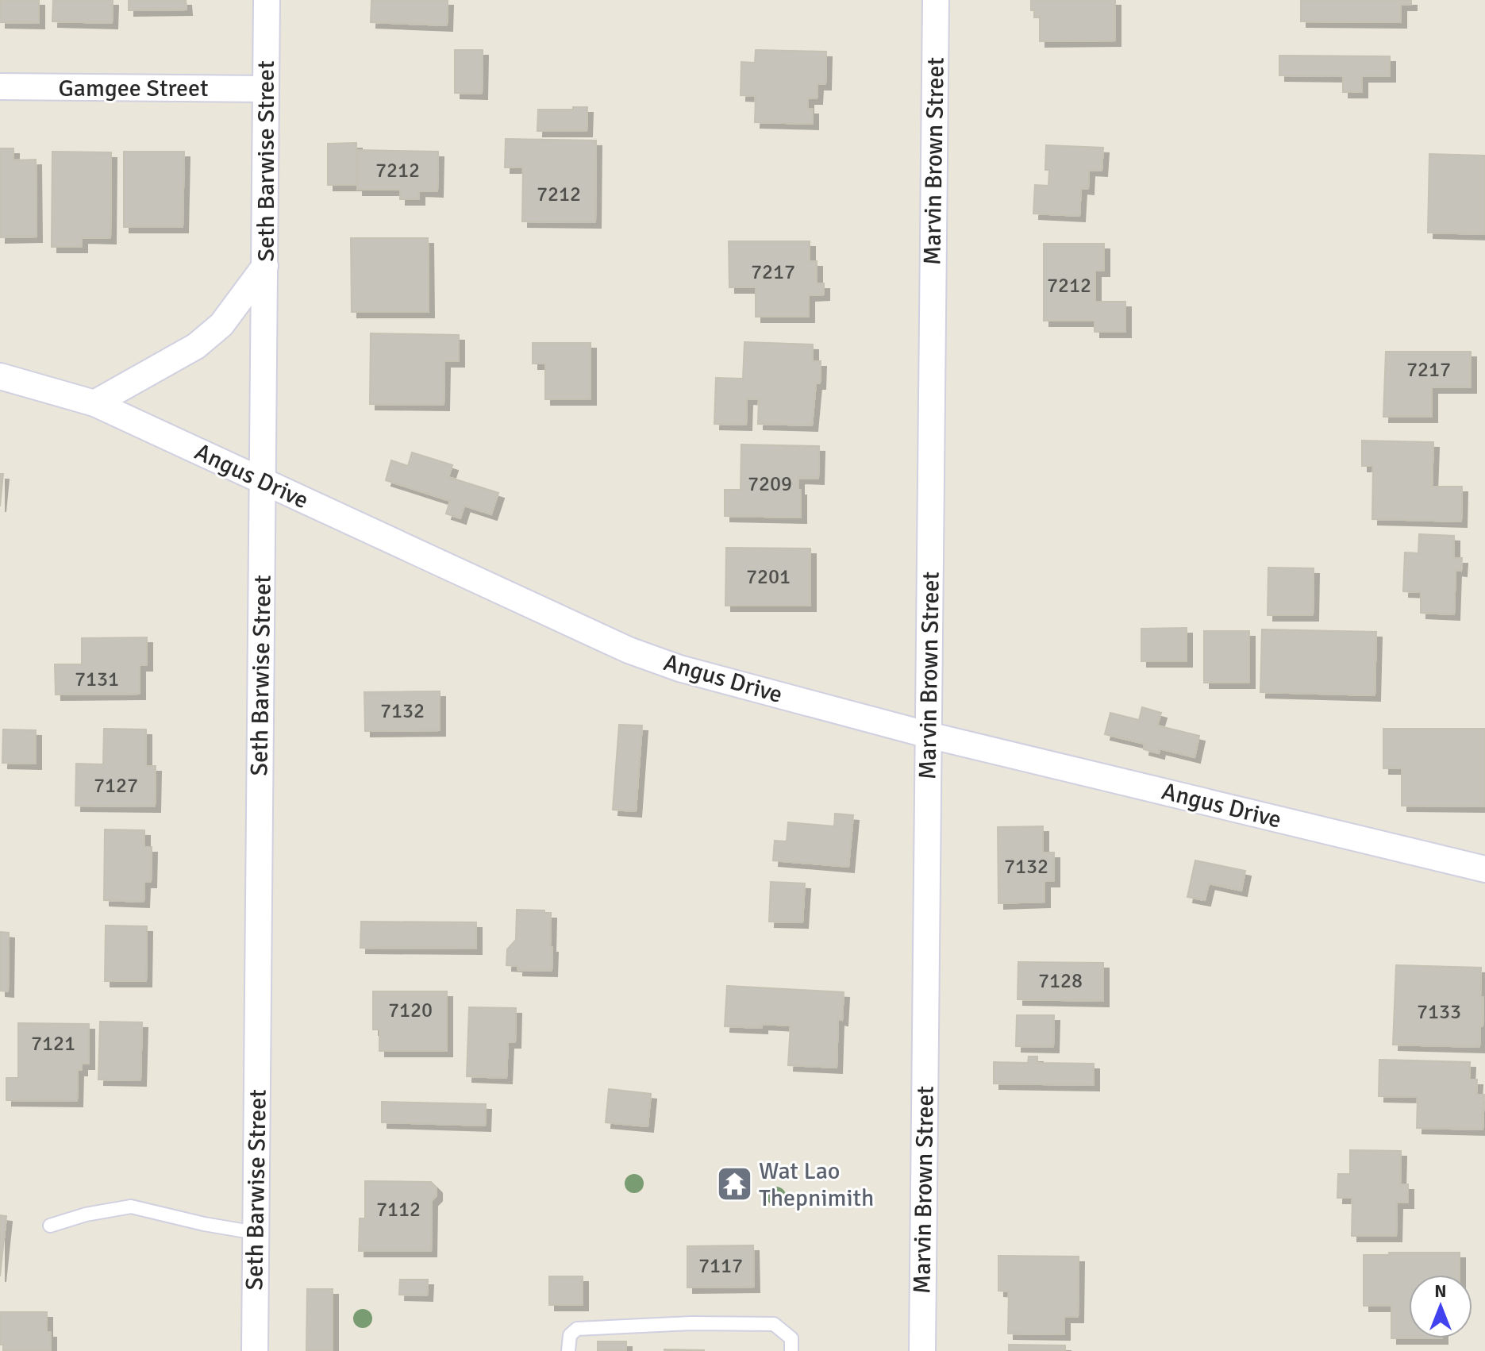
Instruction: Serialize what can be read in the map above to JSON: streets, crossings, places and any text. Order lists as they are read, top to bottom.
{
  "streets": {
    "street": [
      "Gamgee Street",
      "Seth Barwise Street",
      "Marvin Brown Street",
      "Angus Drive"
    ]
  },
  "crossings": [
    ["Gamgee Street", "Seth Barwise Street"],
    ["Seth Barwise Street", "Angus Drive"],
    ["Marvin Brown Street", "Angus Drive"]
  ],
  "places": {
    "temple": ["Wat Lao Thepnimith"]
  },
  "house_numbers": [
    "7212",
    "7212",
    "7217",
    "7212",
    "7217",
    "7209",
    "7201",
    "7131",
    "7132",
    "7127",
    "7132",
    "7128",
    "7120",
    "7133",
    "7121",
    "7112",
    "7117"
  ],
  "north": "top"
}
